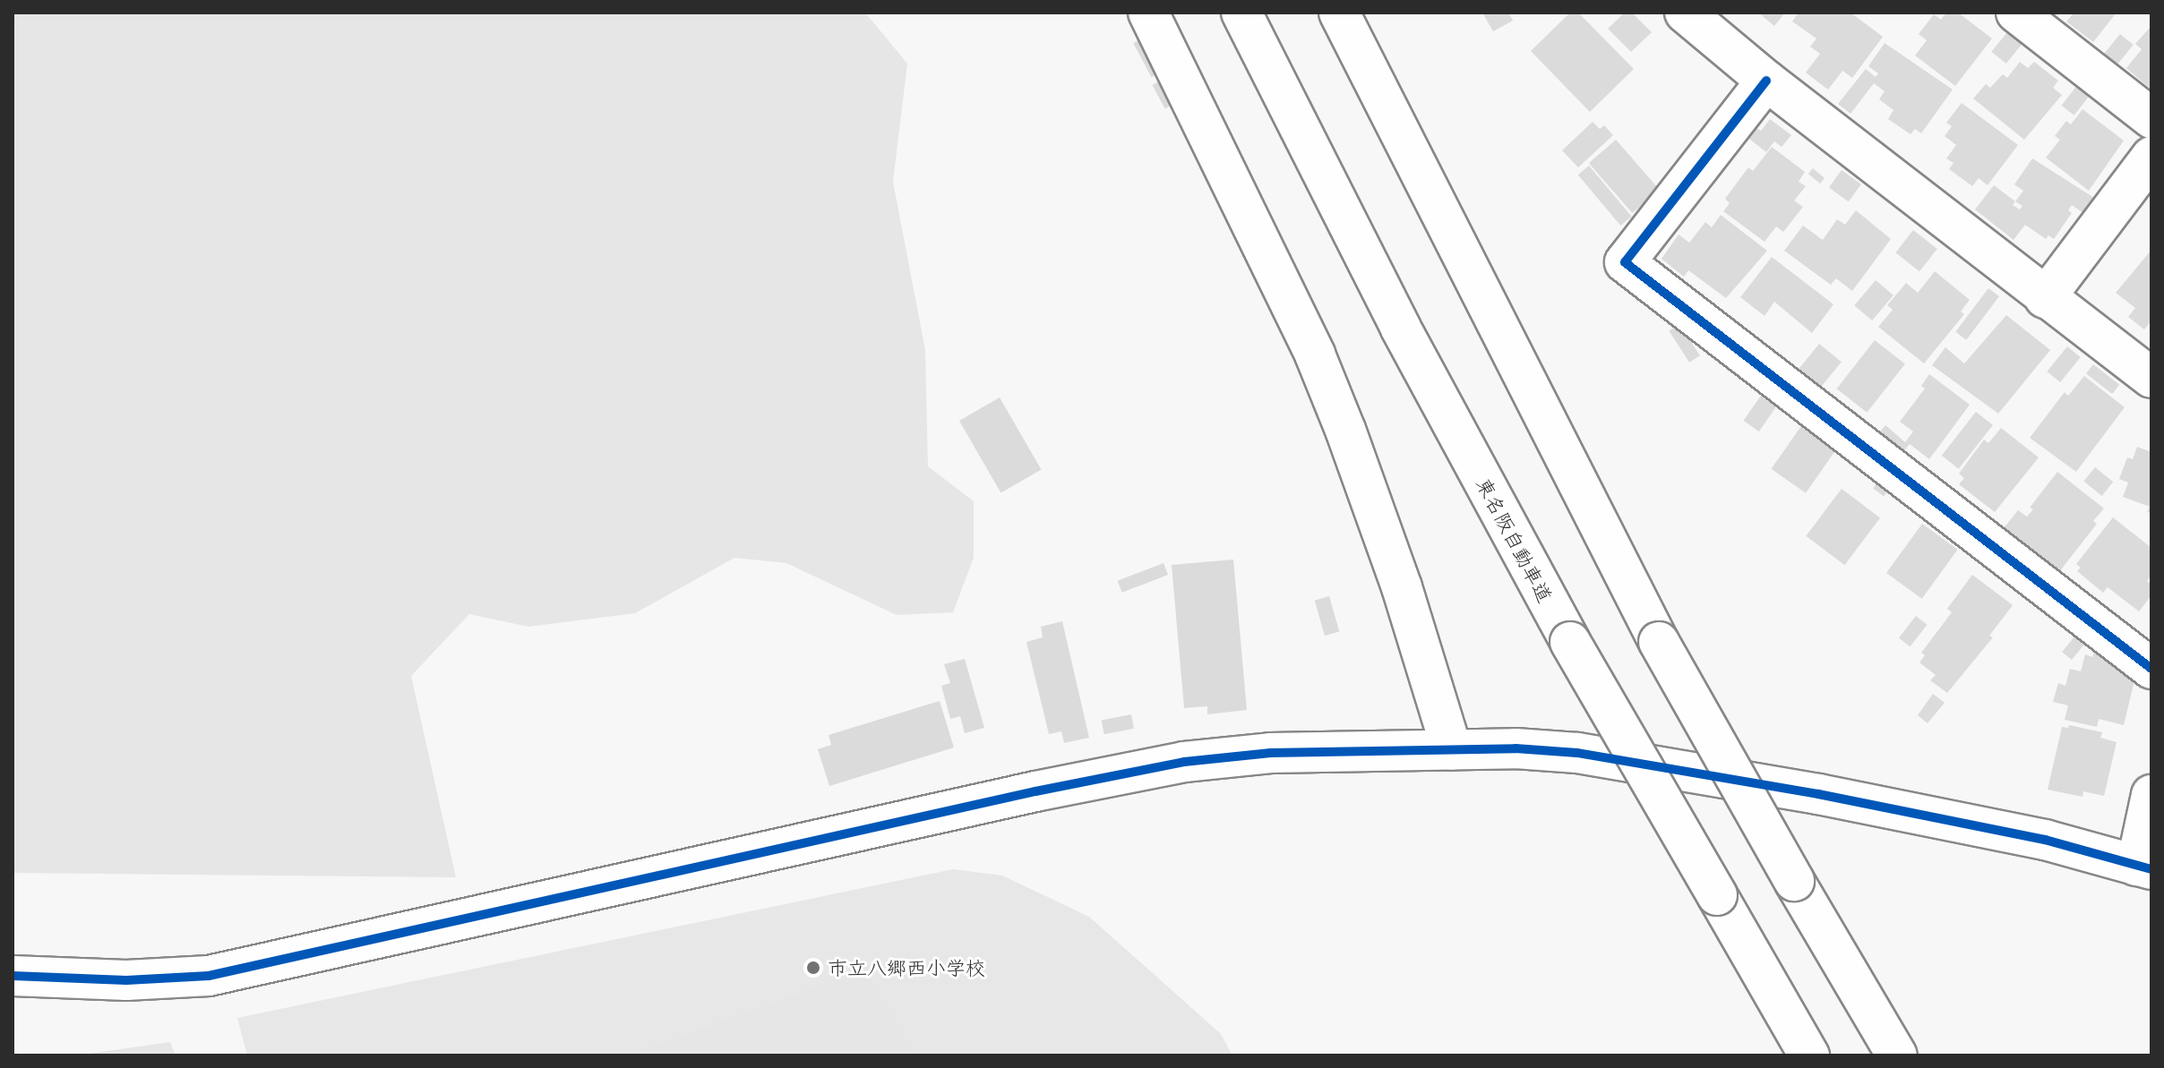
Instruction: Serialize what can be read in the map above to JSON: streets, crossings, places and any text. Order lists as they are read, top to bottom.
{
  "streets": {
    "main road": ["東名阪自動車道"]
  },
  "places": ["市立八郷西小学校"]
}
